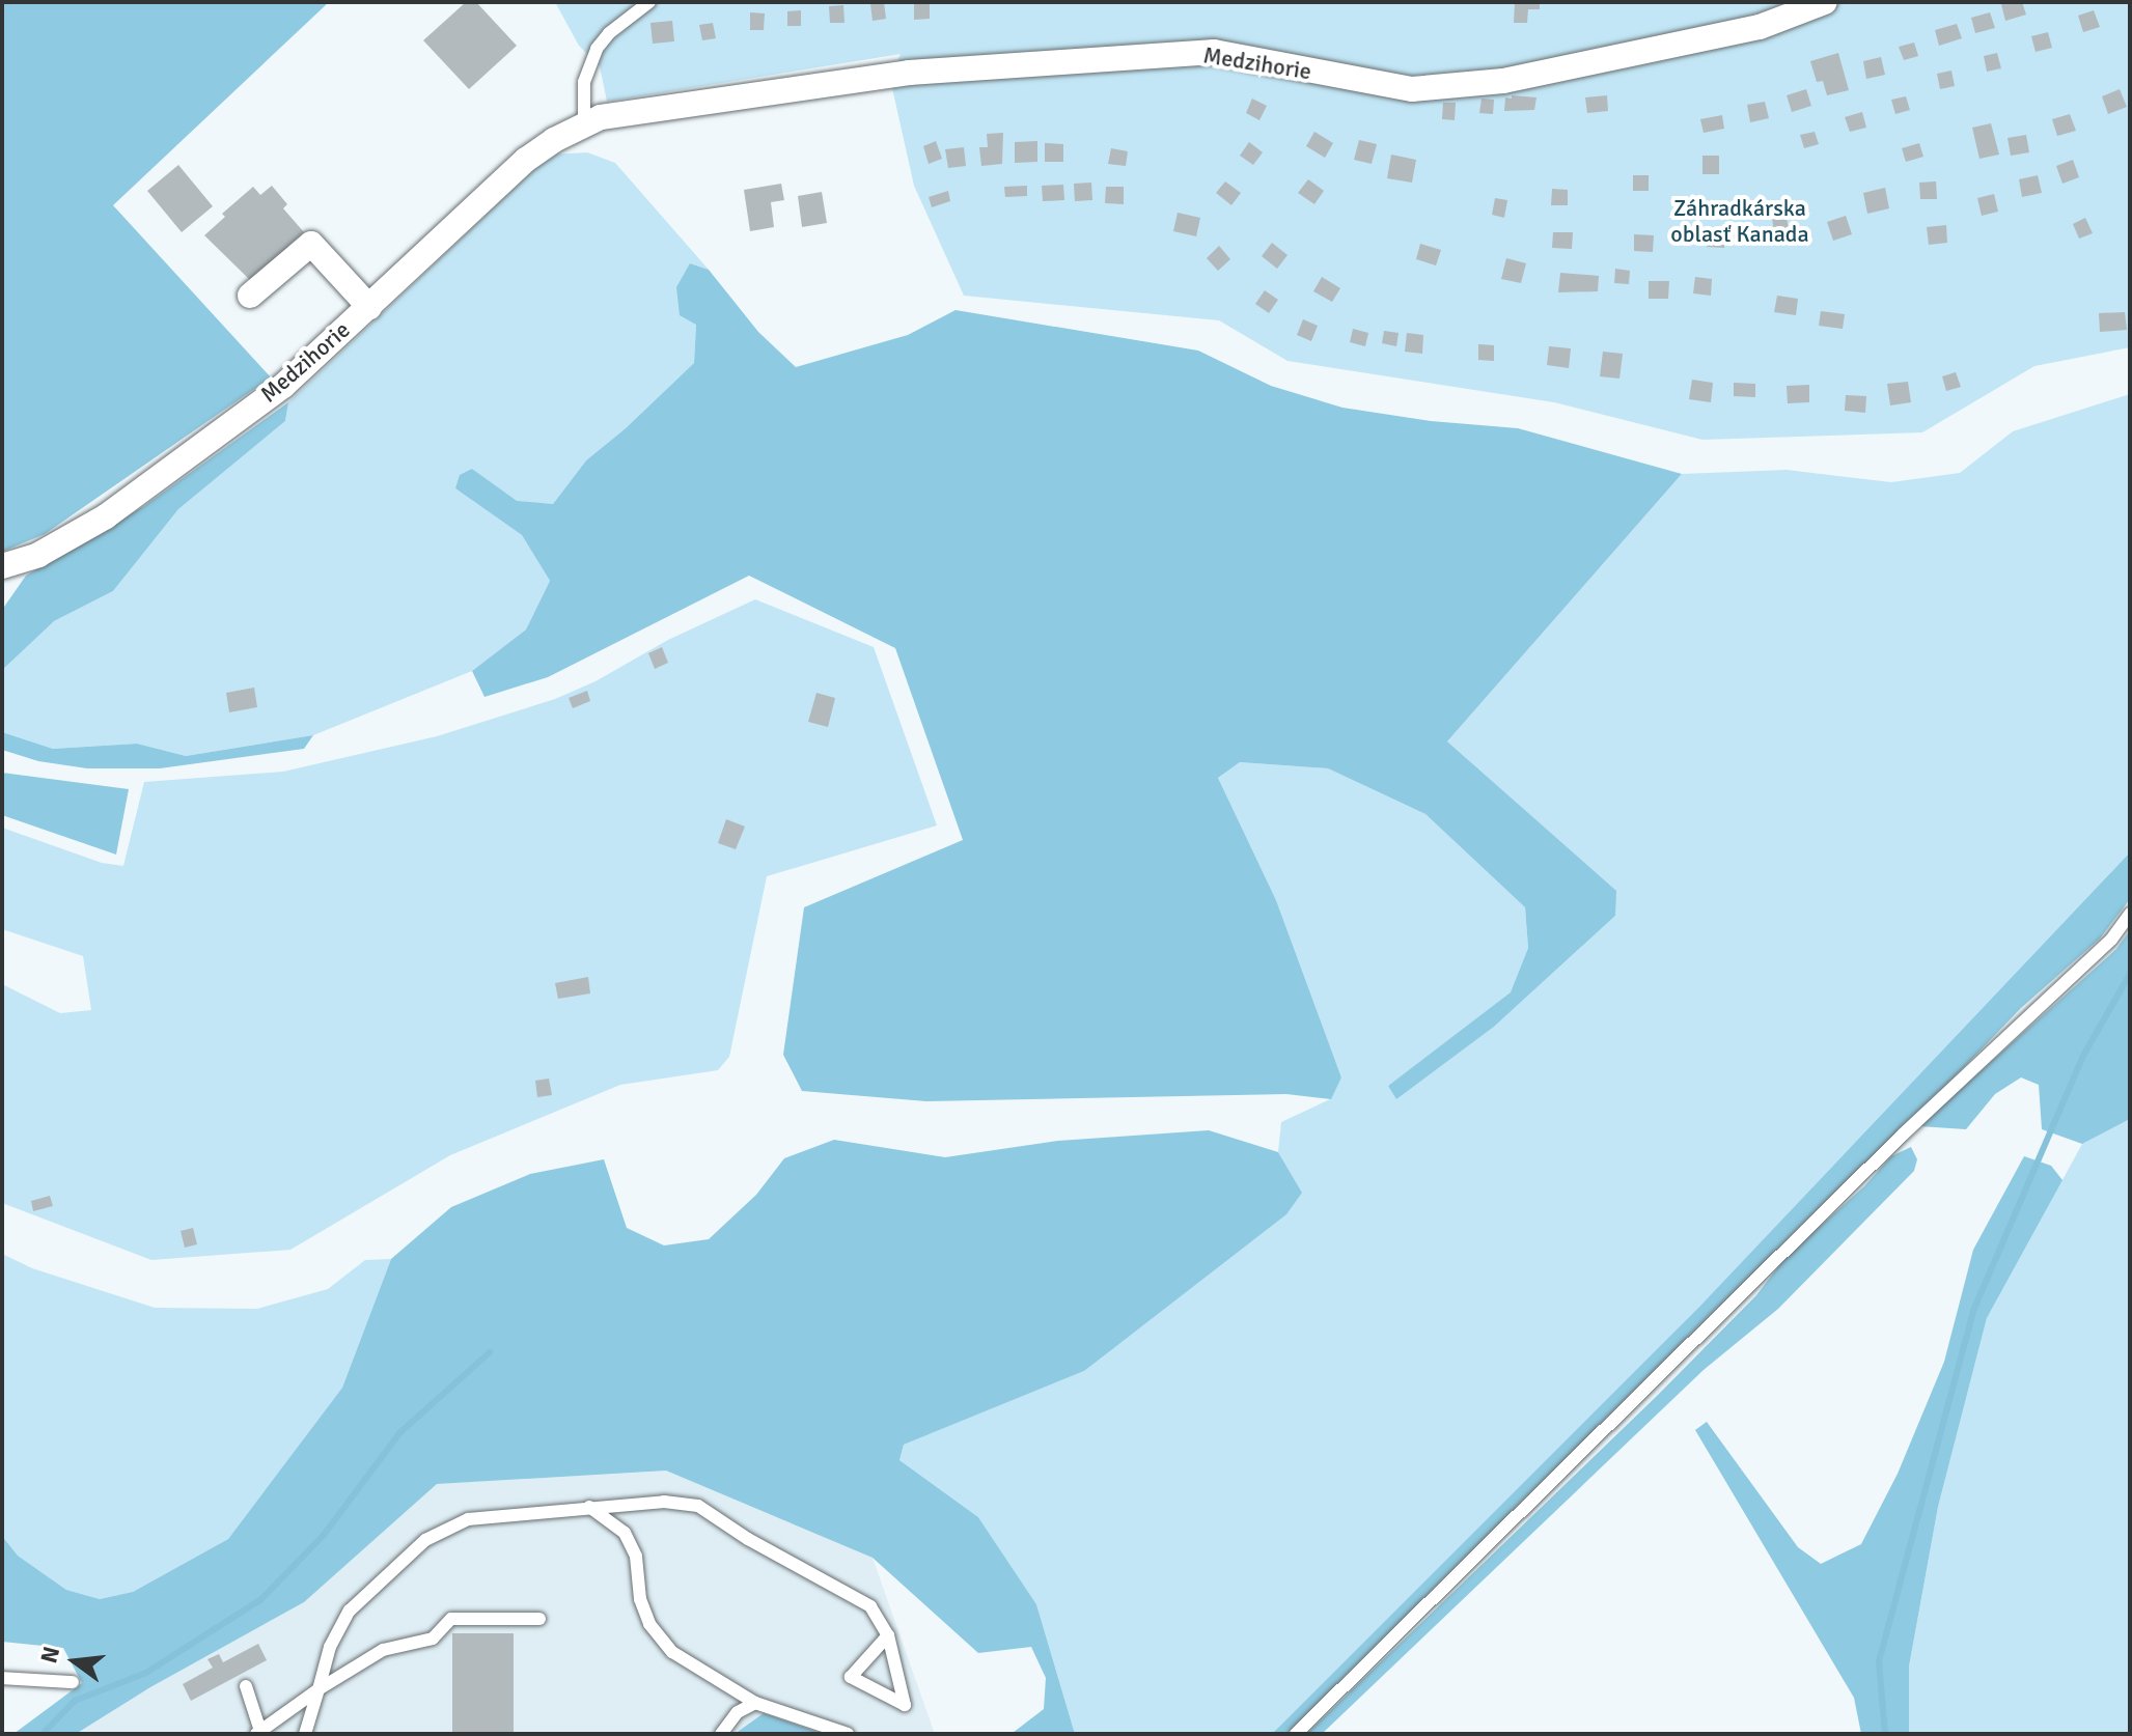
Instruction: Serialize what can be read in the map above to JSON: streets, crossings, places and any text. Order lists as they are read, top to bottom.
{
  "streets": {
    "street": ["Medzihorie"]
  },
  "parks": ["Záhradkárska oblasť Kanada"],
  "north": "left"
}
